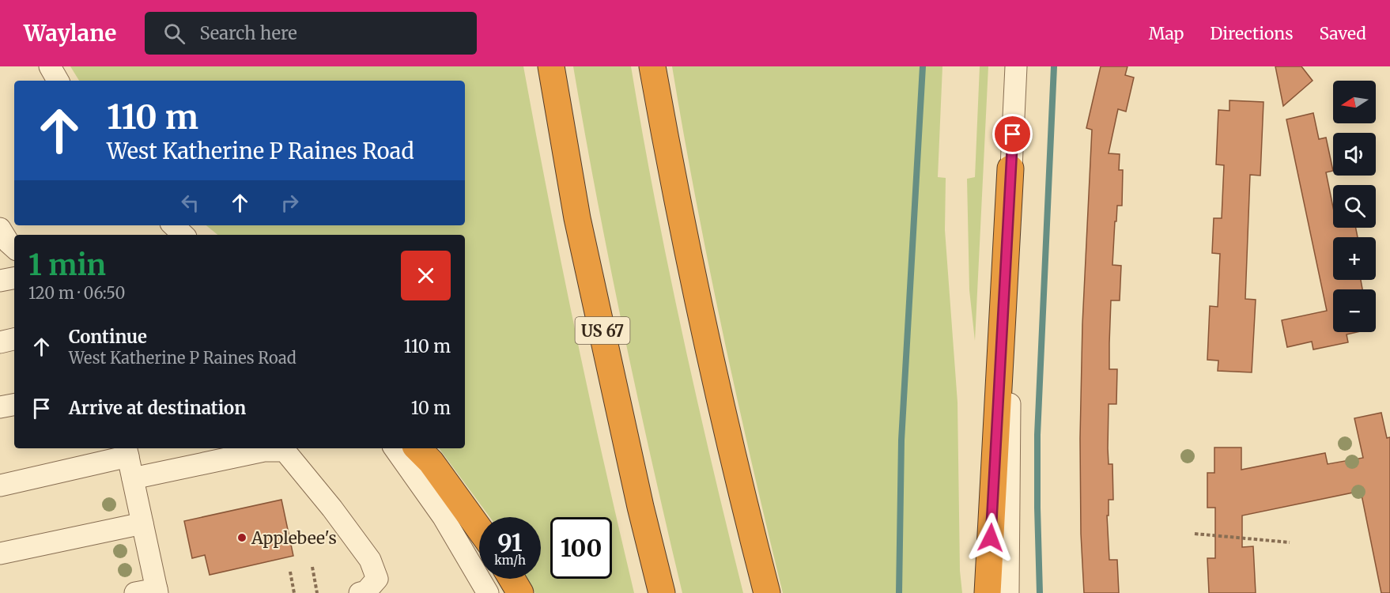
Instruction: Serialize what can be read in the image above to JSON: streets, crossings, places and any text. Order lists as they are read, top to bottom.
{
  "streets": {
    "highway": ["US 67"]
  },
  "places": ["Applebee's"],
  "north": "left",
  "page": {
    "header": "Waylane",
    "search": "Search here",
    "nav": ["Map", "Directions", "Saved"],
    "map_buttons": ["+", "−"],
    "turn": ["110 m", "West Katherine P Raines Road"],
    "heading": ["1 min", "120 m · 06:50"],
    "list": [
      {
        "name": "Continue",
        "note": "West Katherine P Raines Road",
        "value": "110 m"
      },
      {
        "name": "Arrive at destination",
        "value": "10 m"
      }
    ],
    "speed": "91 km/h",
    "limit": "100"
  }
}
